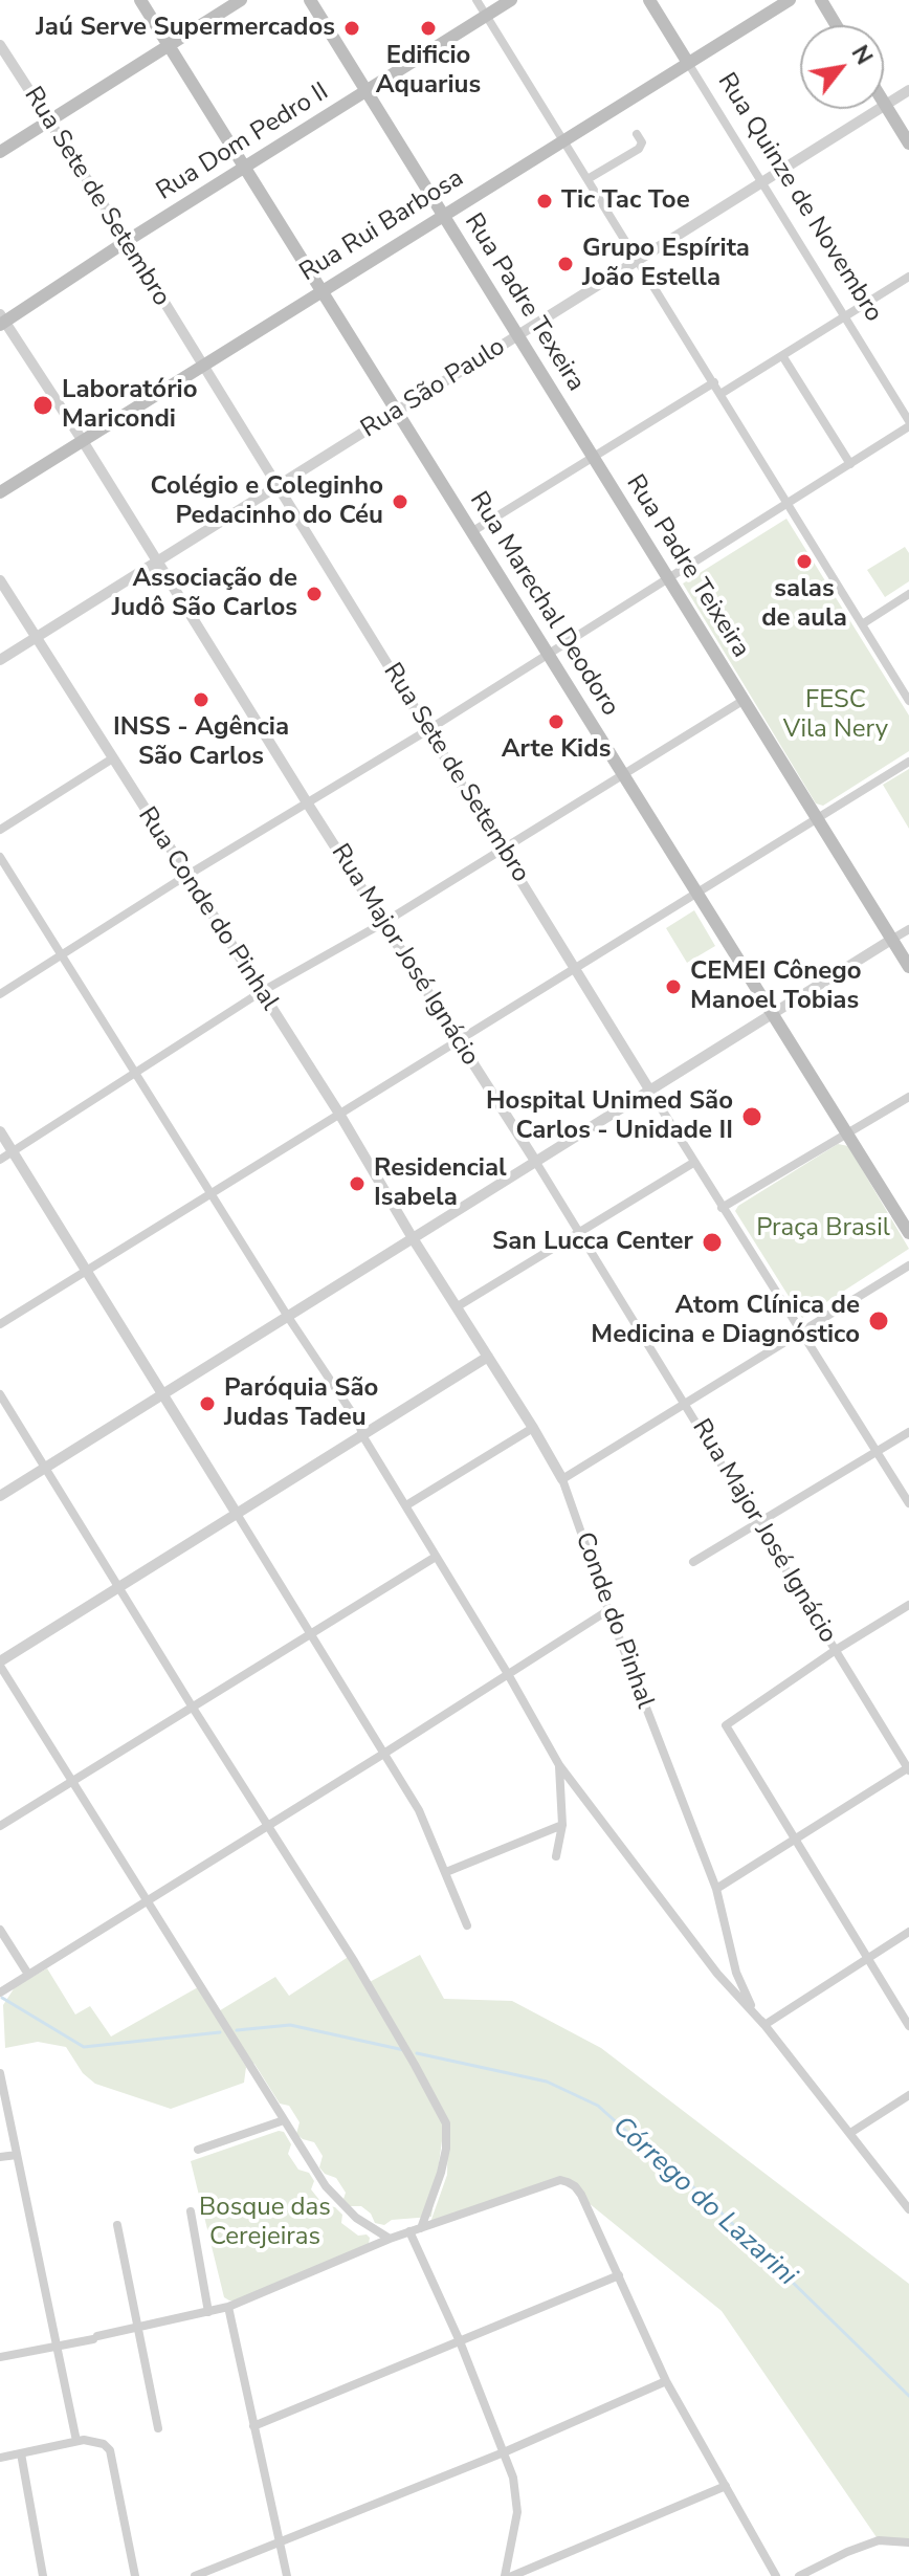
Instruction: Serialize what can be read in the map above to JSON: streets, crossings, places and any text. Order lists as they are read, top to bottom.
{
  "streets": {
    "main road": [
      "Rua Dom Pedro II",
      "Rua Quinze de Novembro",
      "Rua Rui Barbosa",
      "Rua Padre Texeira",
      "Rua Padre Teixeira",
      "Rua Marechal Deodoro"
    ],
    "street": [
      "Rua Sete de Setembro",
      "Rua São Paulo",
      "Rua Conde do Pinhal",
      "Rua Major José Ignácio",
      "Conde do Pinhal"
    ]
  },
  "crossings": [
    ["Rua Dom Pedro II", "Rua Sete de Setembro"],
    ["Rua Dom Pedro II", "Rua Padre Texeira"],
    ["Rua Dom Pedro II", "Rua Marechal Deodoro"],
    ["Rua Dom Pedro II", "Rua Major José Ignácio"],
    ["Rua Sete de Setembro", "Rua Rui Barbosa"],
    ["Rua Sete de Setembro", "Rua São Paulo"],
    ["Rua Quinze de Novembro", "Rua Rui Barbosa"],
    ["Rua Quinze de Novembro", "Rua São Paulo"],
    ["Rua Rui Barbosa", "Rua Padre Texeira"],
    ["Rua Rui Barbosa", "Rua Marechal Deodoro"],
    ["Rua Rui Barbosa", "Rua Major José Ignácio"],
    ["Rua Padre Texeira", "Rua São Paulo"],
    ["Rua Padre Texeira", "Rua Padre Teixeira"],
    ["Rua São Paulo", "Rua Marechal Deodoro"],
    ["Rua São Paulo", "Rua Conde do Pinhal"],
    ["Rua São Paulo", "Rua Major José Ignácio"],
    ["Rua Conde do Pinhal", "Conde do Pinhal"]
  ],
  "water": ["Córrego do Lazarini"],
  "parks": ["FESC Vila Nery", "Praça Brasil", "Bosque das Cerejeiras"],
  "places": [
    "Jaú Serve Supermercados",
    "Edificio Aquarius",
    "Tic Tac Toe",
    "Grupo Espírita João Estella",
    "Laboratório Maricondi",
    "Colégio e Coleginho Pedacinho do Céu",
    "salas de aula",
    "Associação de Judô São Carlos",
    "INSS - Agência São Carlos",
    "Arte Kids",
    "CEMEI Cônego Manoel Tobias",
    "Hospital Unimed São Carlos - Unidade II",
    "Residencial Isabela",
    "San Lucca Center",
    "Atom Clínica de Medicina e Diagnóstico",
    "Paróquia São Judas Tadeu"
  ],
  "north": "top right"
}
